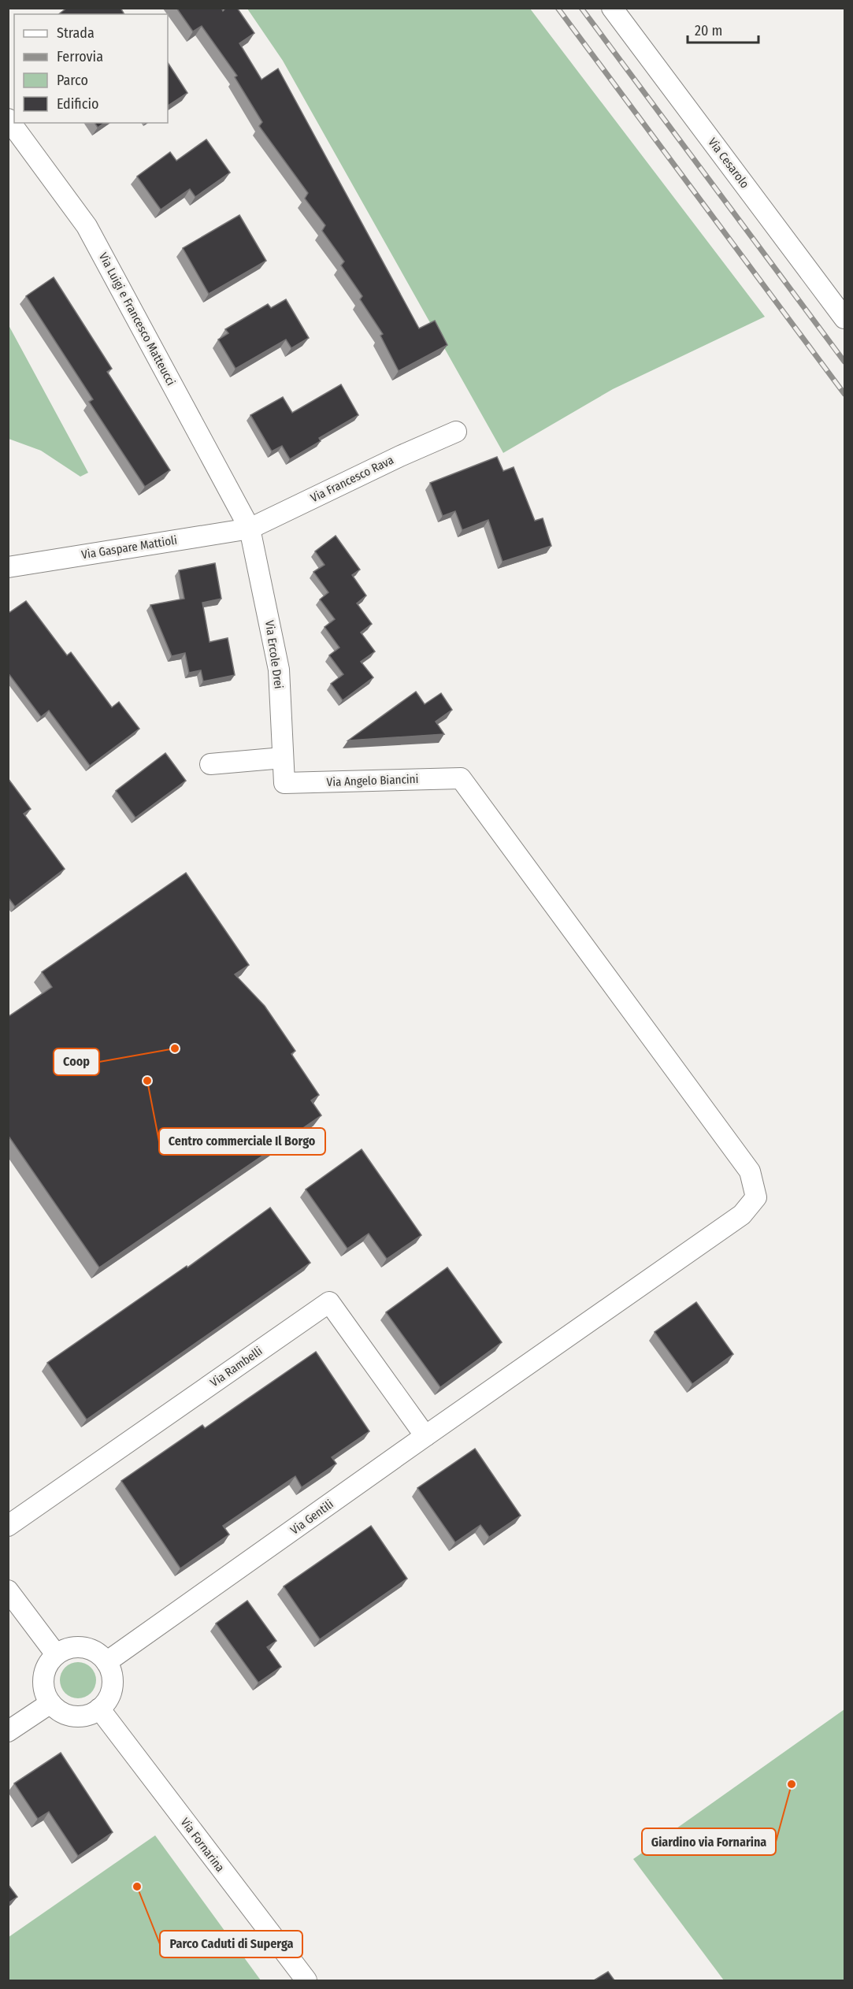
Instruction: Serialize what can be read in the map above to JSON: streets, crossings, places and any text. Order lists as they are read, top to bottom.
{
  "streets": {
    "street": [
      "Via Cesarolo",
      "Via Luigi e Francesco Matteucci",
      "Via Francesco Rava",
      "Via Gaspare Mattioli",
      "Via Ercole Drei",
      "Via Angelo Biancini",
      "Via Rambelli",
      "Via Gentili",
      "Via Fornarina"
    ]
  },
  "crossings": [
    ["Via Luigi e Francesco Matteucci", "Via Francesco Rava"],
    ["Via Luigi e Francesco Matteucci", "Via Gaspare Mattioli"],
    ["Via Luigi e Francesco Matteucci", "Via Ercole Drei"],
    ["Via Francesco Rava", "Via Gaspare Mattioli"],
    ["Via Francesco Rava", "Via Ercole Drei"],
    ["Via Gaspare Mattioli", "Via Ercole Drei"],
    ["Via Ercole Drei", "Via Angelo Biancini"],
    ["Via Angelo Biancini", "Via Gentili"],
    ["Via Rambelli", "Via Gentili"],
    ["Via Gentili", "Via Fornarina"]
  ],
  "places": [
    "Coop",
    "Centro commerciale Il Borgo",
    "Giardino via Fornarina",
    "Parco Caduti di Superga"
  ],
  "legend": [
    "Strada",
    "Ferrovia",
    "Parco",
    "Edificio"
  ],
  "scale_bar": "20 m"
}
